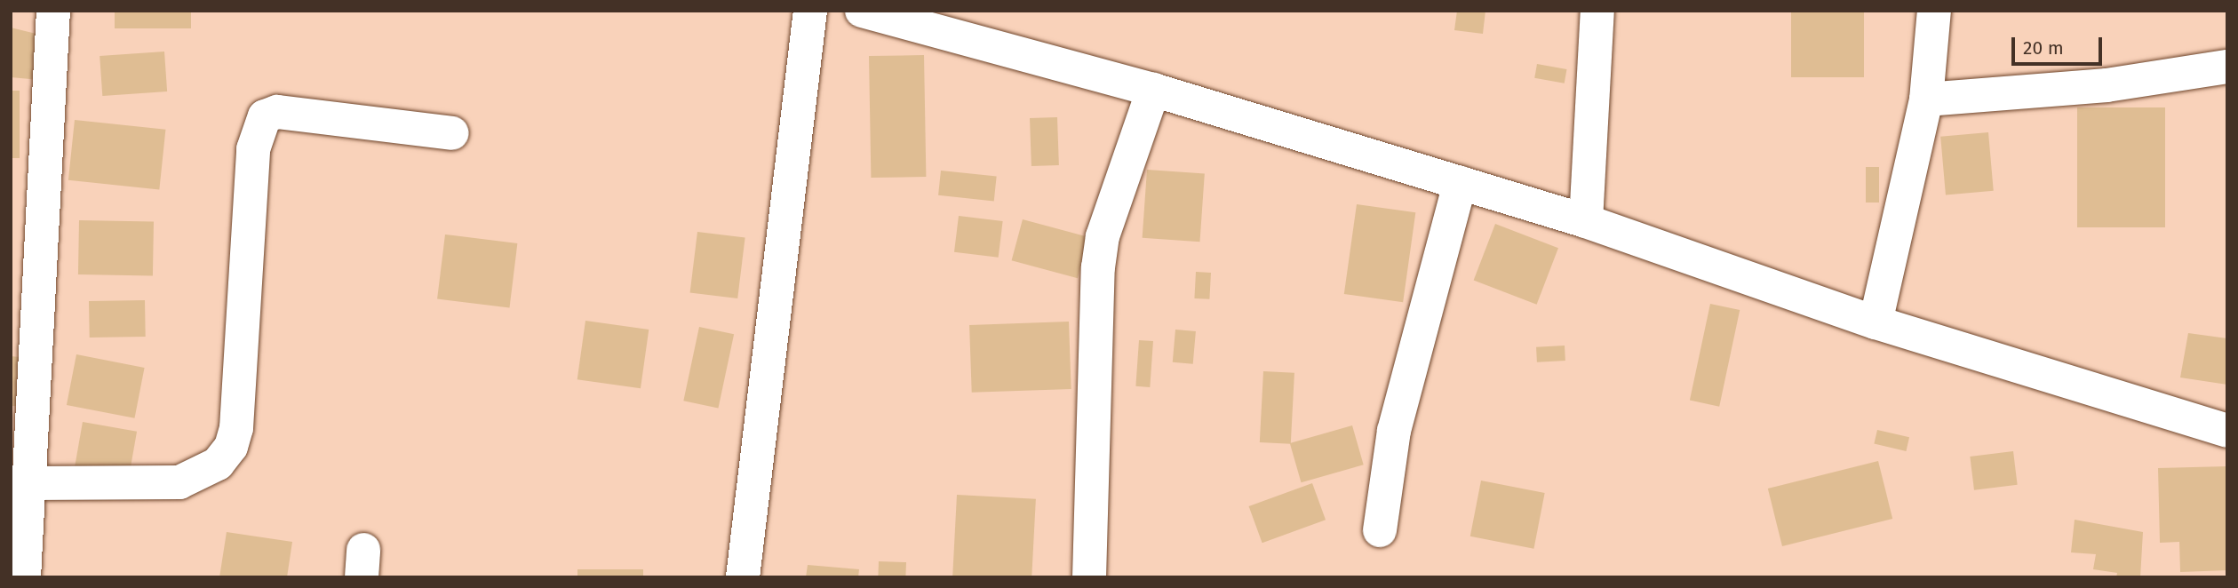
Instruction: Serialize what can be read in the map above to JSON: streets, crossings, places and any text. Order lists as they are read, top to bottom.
{
  "scale_bar": "20 m"
}
